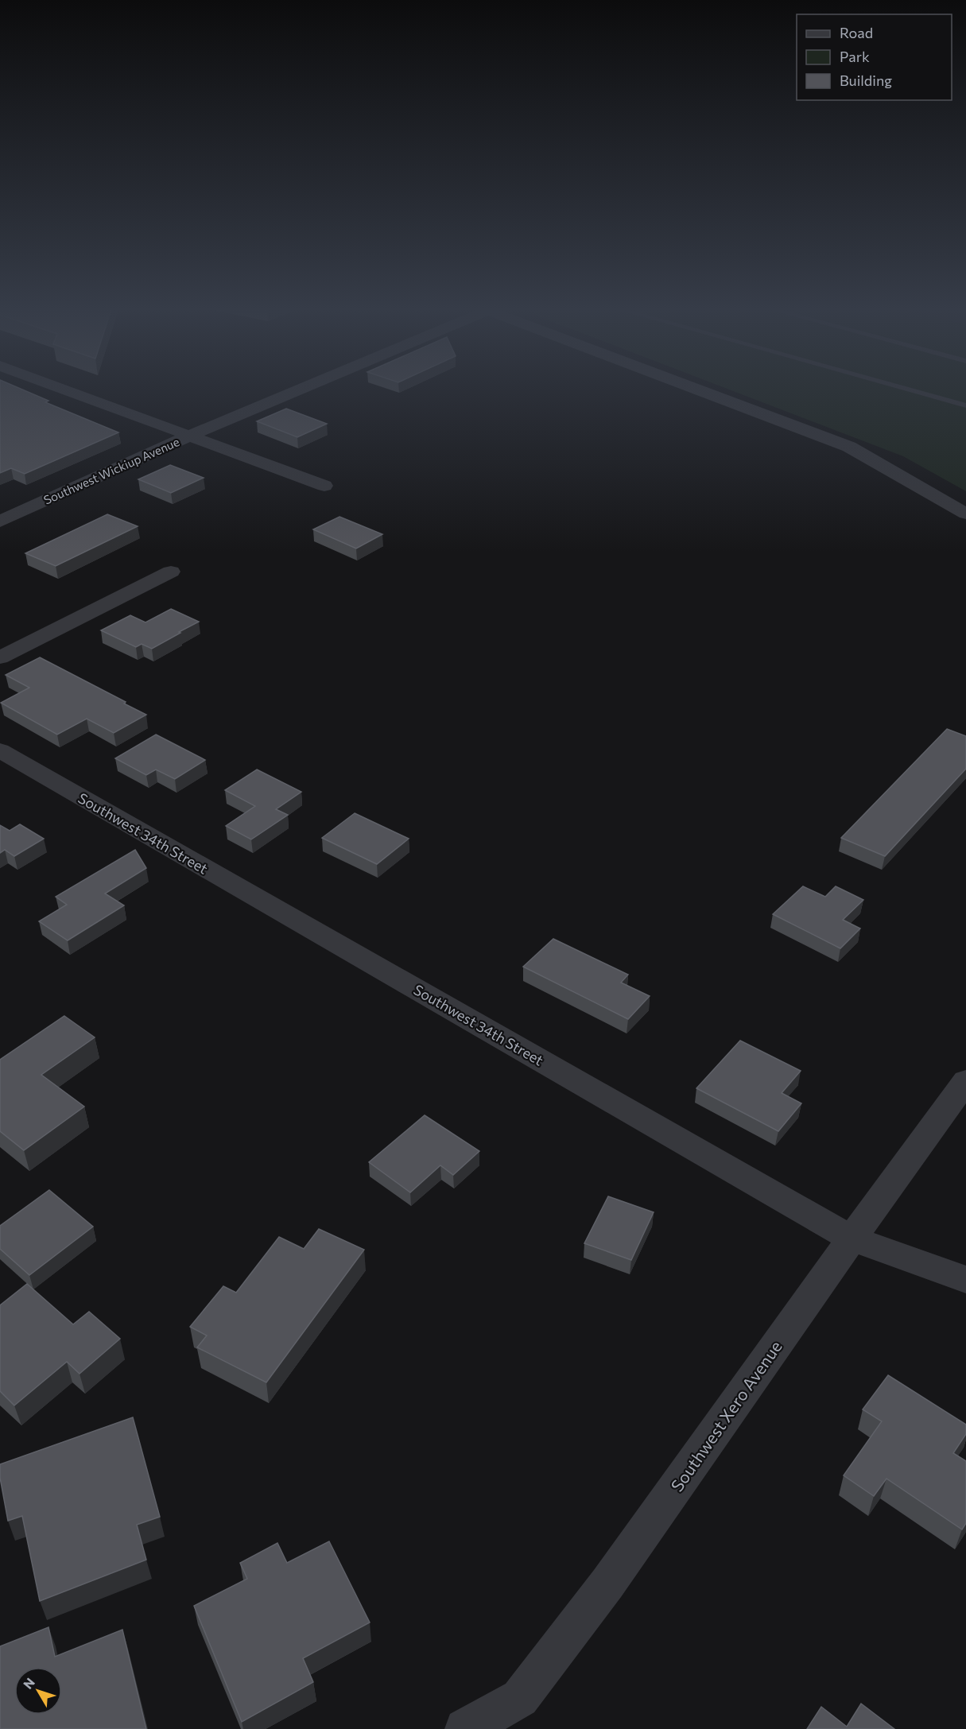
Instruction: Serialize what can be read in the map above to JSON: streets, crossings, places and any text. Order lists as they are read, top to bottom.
{
  "streets": {
    "street": ["Southwest Wickiup Avenue", "Southwest 34th Street", "Southwest Xero Avenue"]
  },
  "crossings": [
    ["Southwest 34th Street", "Southwest Xero Avenue"]
  ],
  "legend": ["Road", "Park", "Building"],
  "north": "top left"
}
